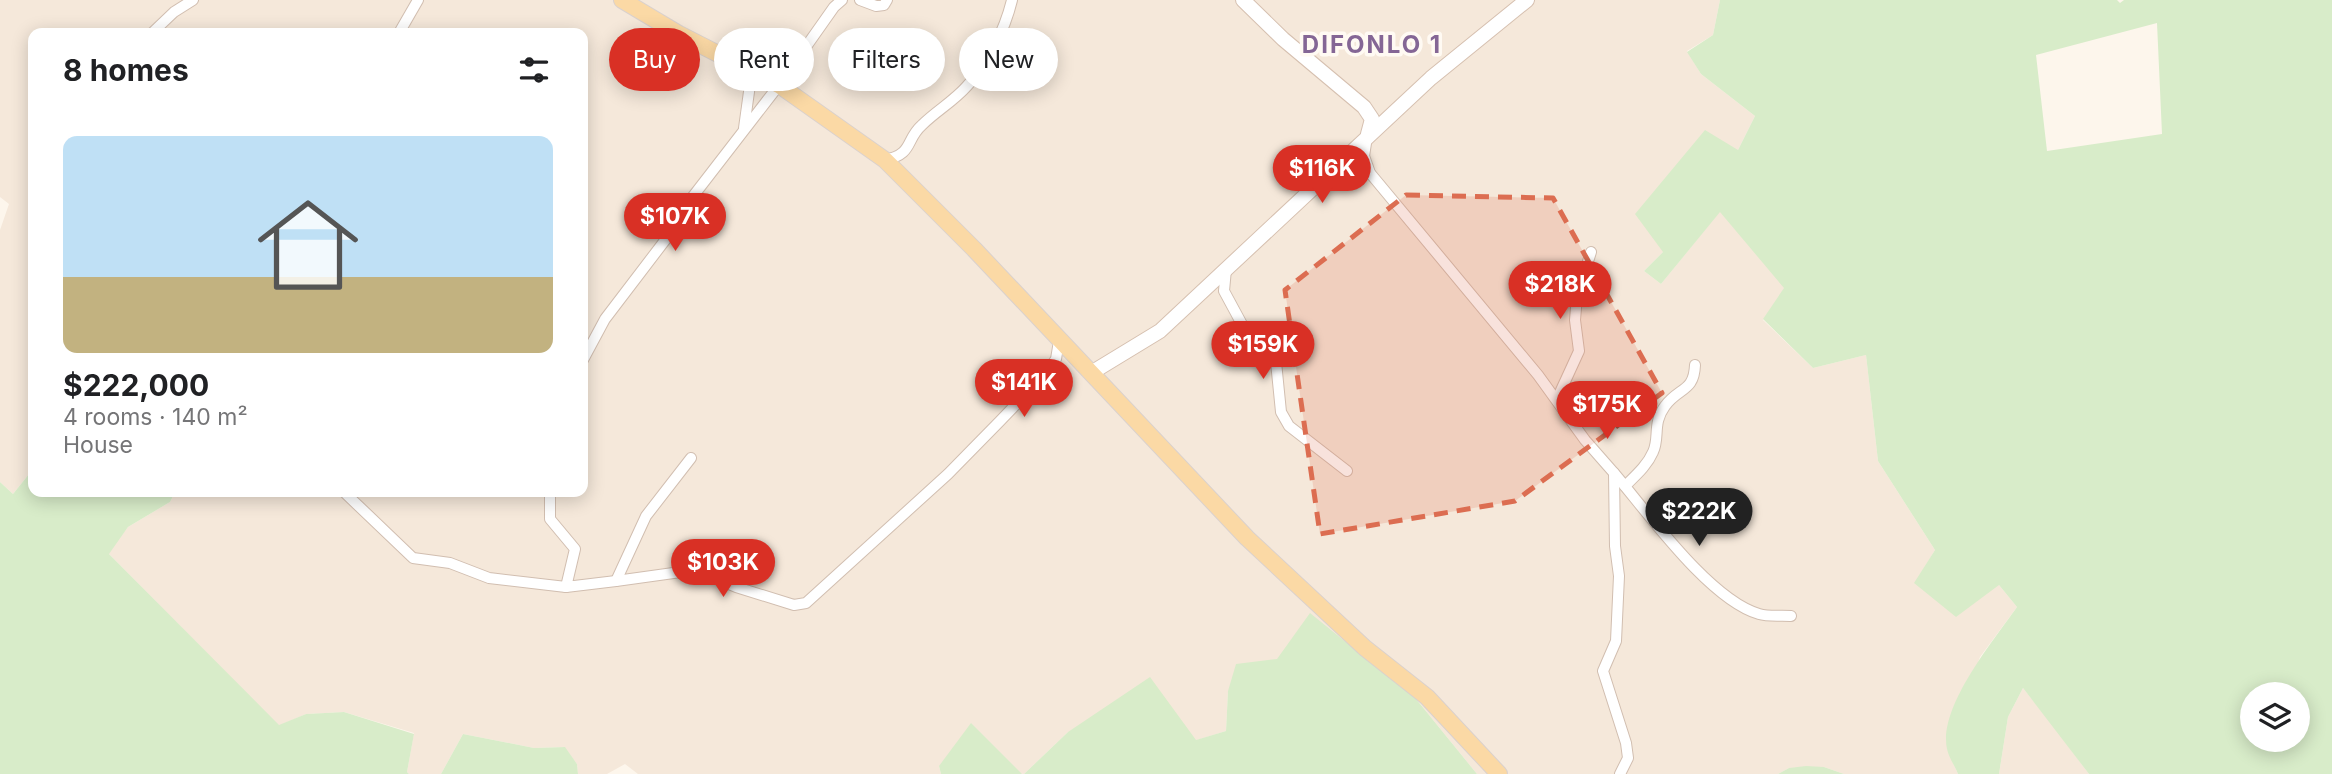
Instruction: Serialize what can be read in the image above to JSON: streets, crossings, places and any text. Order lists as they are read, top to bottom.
{
  "districts": ["DIFONLO 1"],
  "page": {
    "chip": [
      "Buy",
      "Rent",
      "Filters",
      "New"
    ],
    "heading": "8 homes",
    "list": [
      {
        "name": "$222,000",
        "note": "4 rooms · 140 m² · House"
      }
    ],
    "price": [
      "$116K",
      "$107K",
      "$218K",
      "$159K",
      "$141K",
      "$175K",
      "$222K",
      "$103K"
    ]
  }
}
